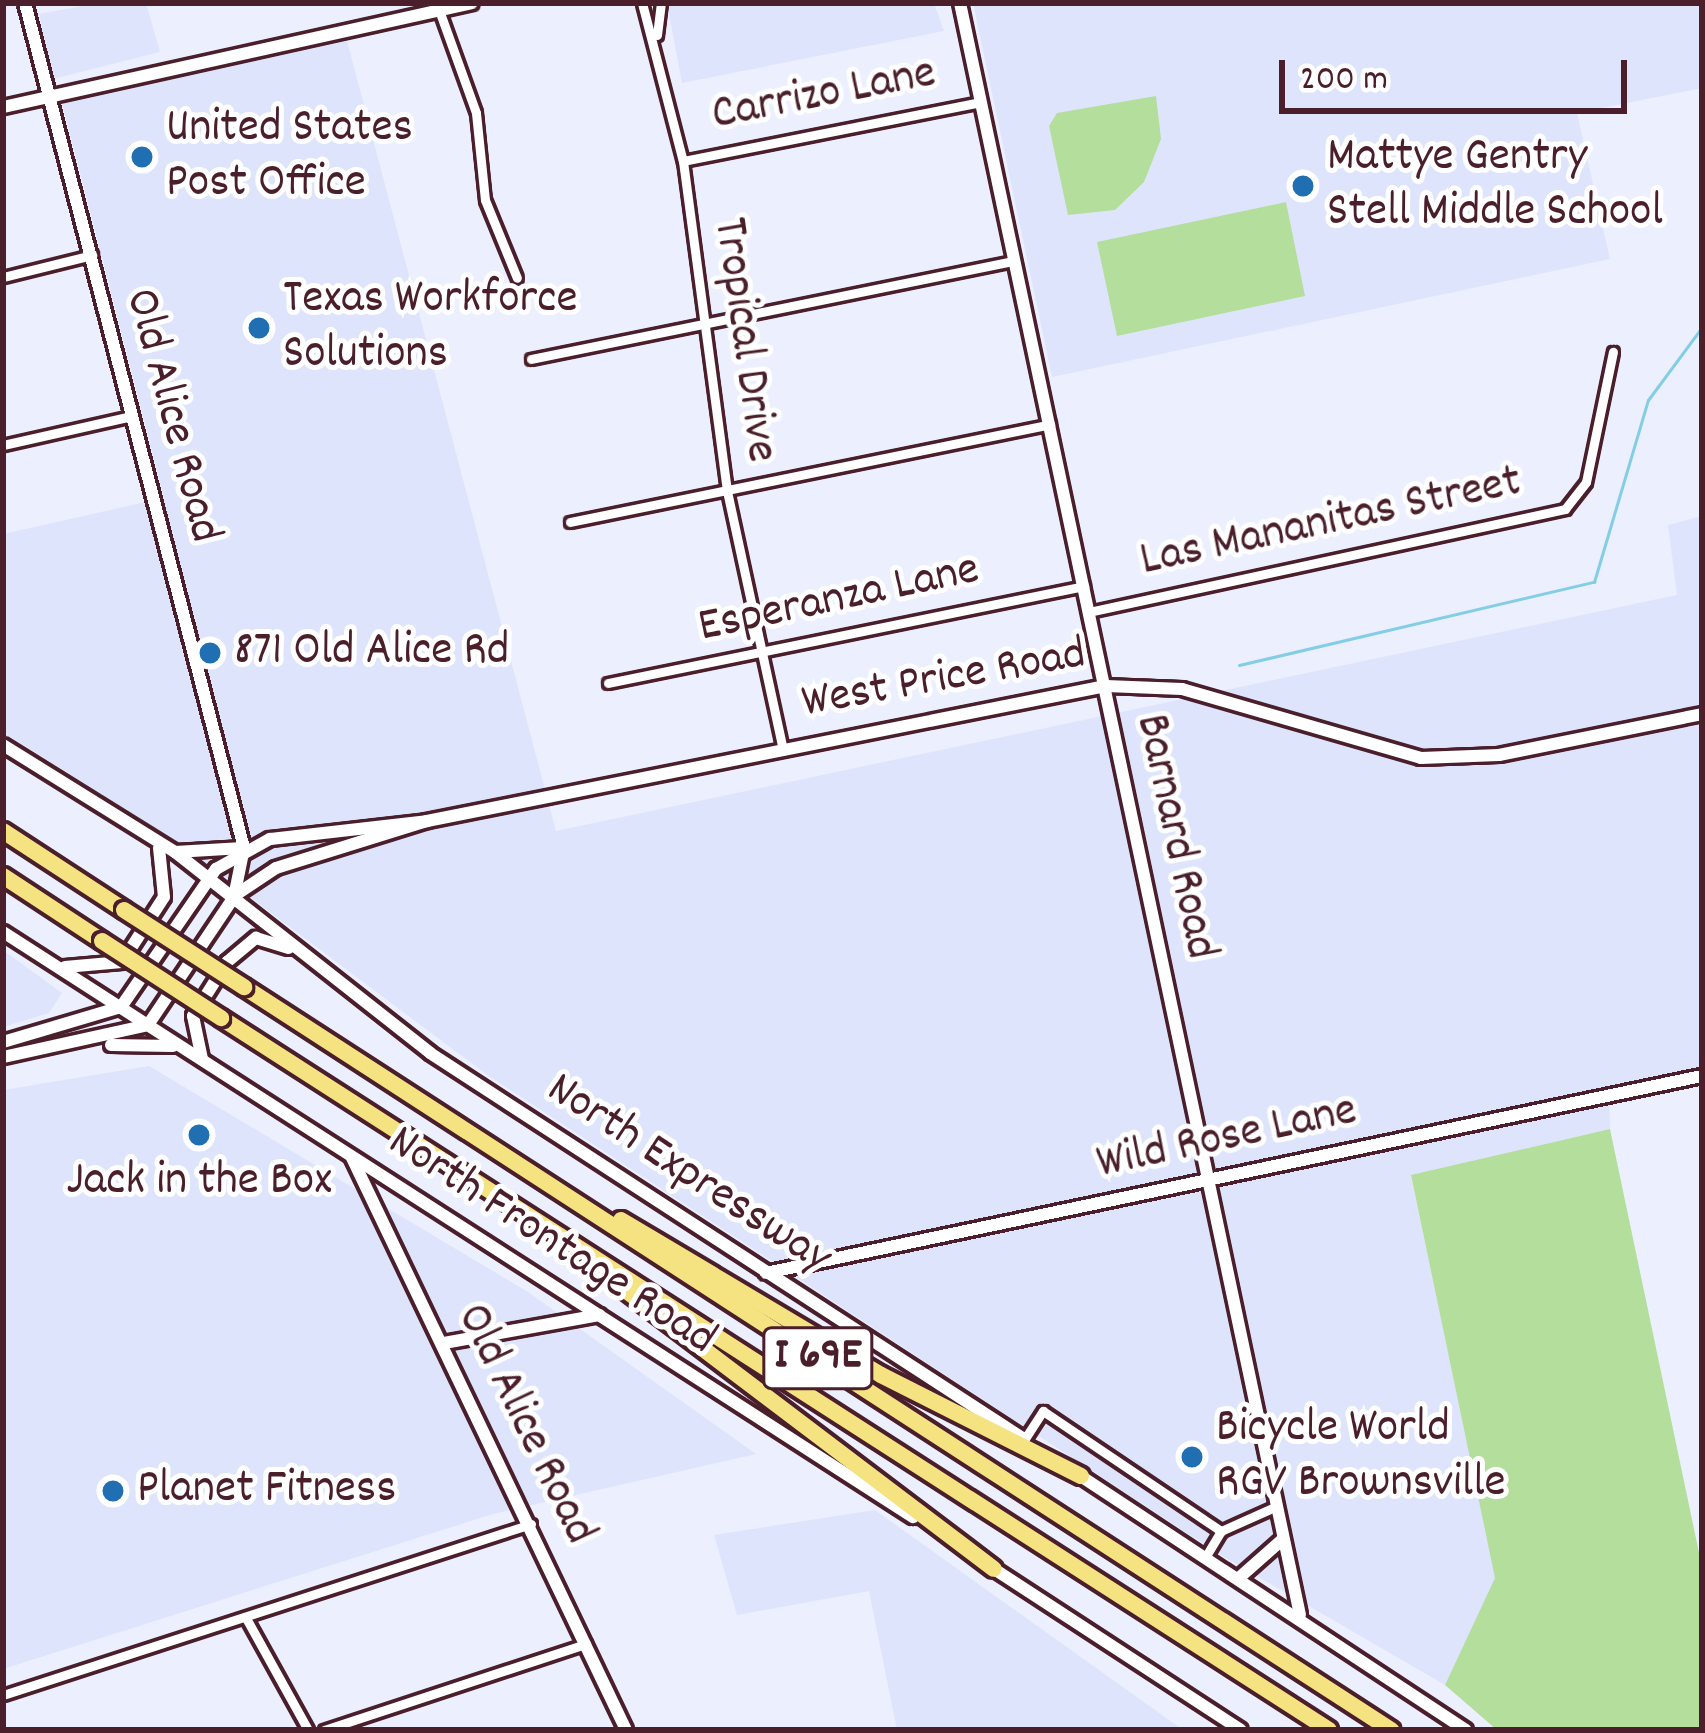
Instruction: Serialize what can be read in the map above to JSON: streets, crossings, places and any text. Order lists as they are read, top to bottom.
{
  "streets": {
    "highway": ["North Expressway", "I 69E"],
    "main road": [
      "Old Alice Road",
      "West Price Road",
      "Barnard Road",
      "Wild Rose Lane",
      "North Frontage Road"
    ],
    "street": [
      "Carrizo Lane",
      "Tropical Drive",
      "Las Mananitas Street",
      "Esperanza Lane"
    ]
  },
  "crossings": [
    ["Carrizo Lane", "Tropical Drive"],
    ["Carrizo Lane", "Barnard Road"],
    ["Tropical Drive", "Esperanza Lane"],
    ["Tropical Drive", "West Price Road"],
    ["Old Alice Road", "West Price Road"],
    ["Old Alice Road", "North Frontage Road"],
    ["Las Mananitas Street", "Barnard Road"],
    ["Esperanza Lane", "Barnard Road"],
    ["West Price Road", "Barnard Road"],
    ["West Price Road", "North Expressway"],
    ["Barnard Road", "Wild Rose Lane"],
    ["Barnard Road", "North Expressway"],
    ["Wild Rose Lane", "North Expressway"]
  ],
  "places": [
    "United States Post Office",
    "Mattye Gentry Stell Middle School",
    "Texas Workforce Solutions",
    "871 Old Alice Rd",
    "Jack in the Box",
    "Bicycle World RGV Brownsville",
    "Planet Fitness"
  ],
  "scale_bar": "200 m"
}
